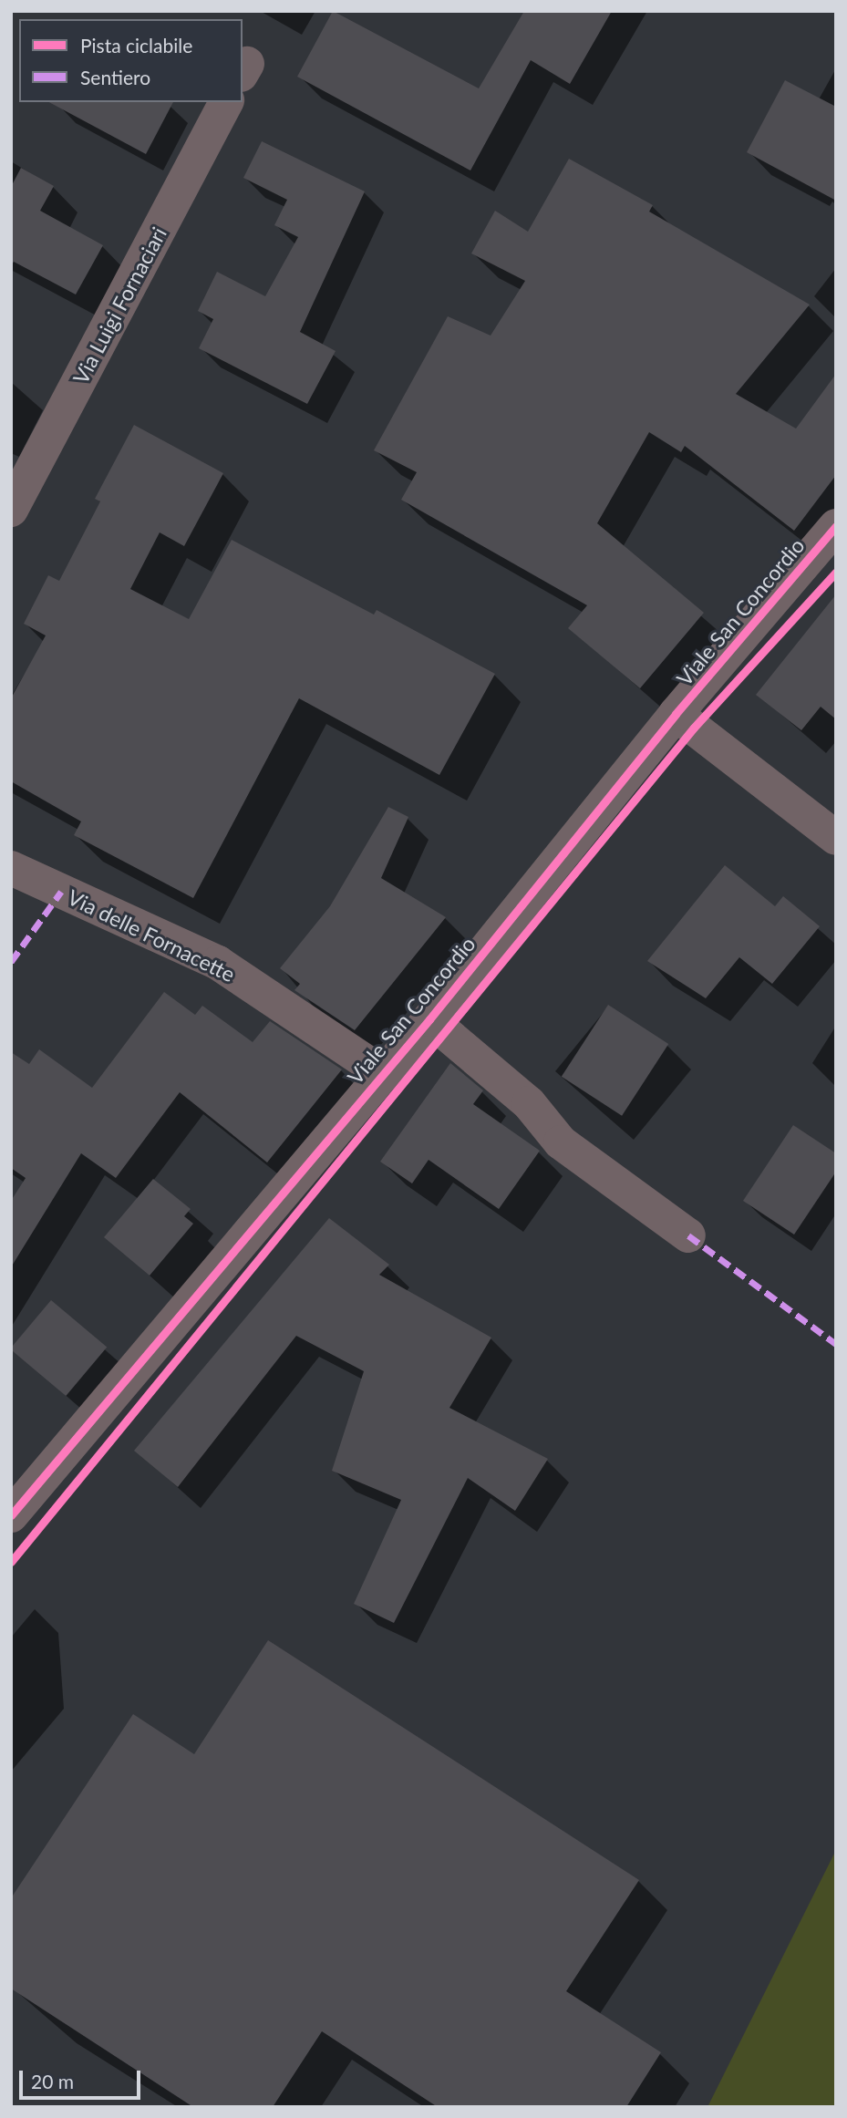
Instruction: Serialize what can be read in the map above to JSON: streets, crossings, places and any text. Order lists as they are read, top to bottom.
{
  "streets": {
    "street": ["Via Luigi Fornaciari", "Viale San Concordio", "Via delle Fornacette"]
  },
  "crossings": [
    ["Viale San Concordio", "Via delle Fornacette"]
  ],
  "legend": ["Pista ciclabile", "Sentiero"],
  "scale_bar": "20 m"
}
